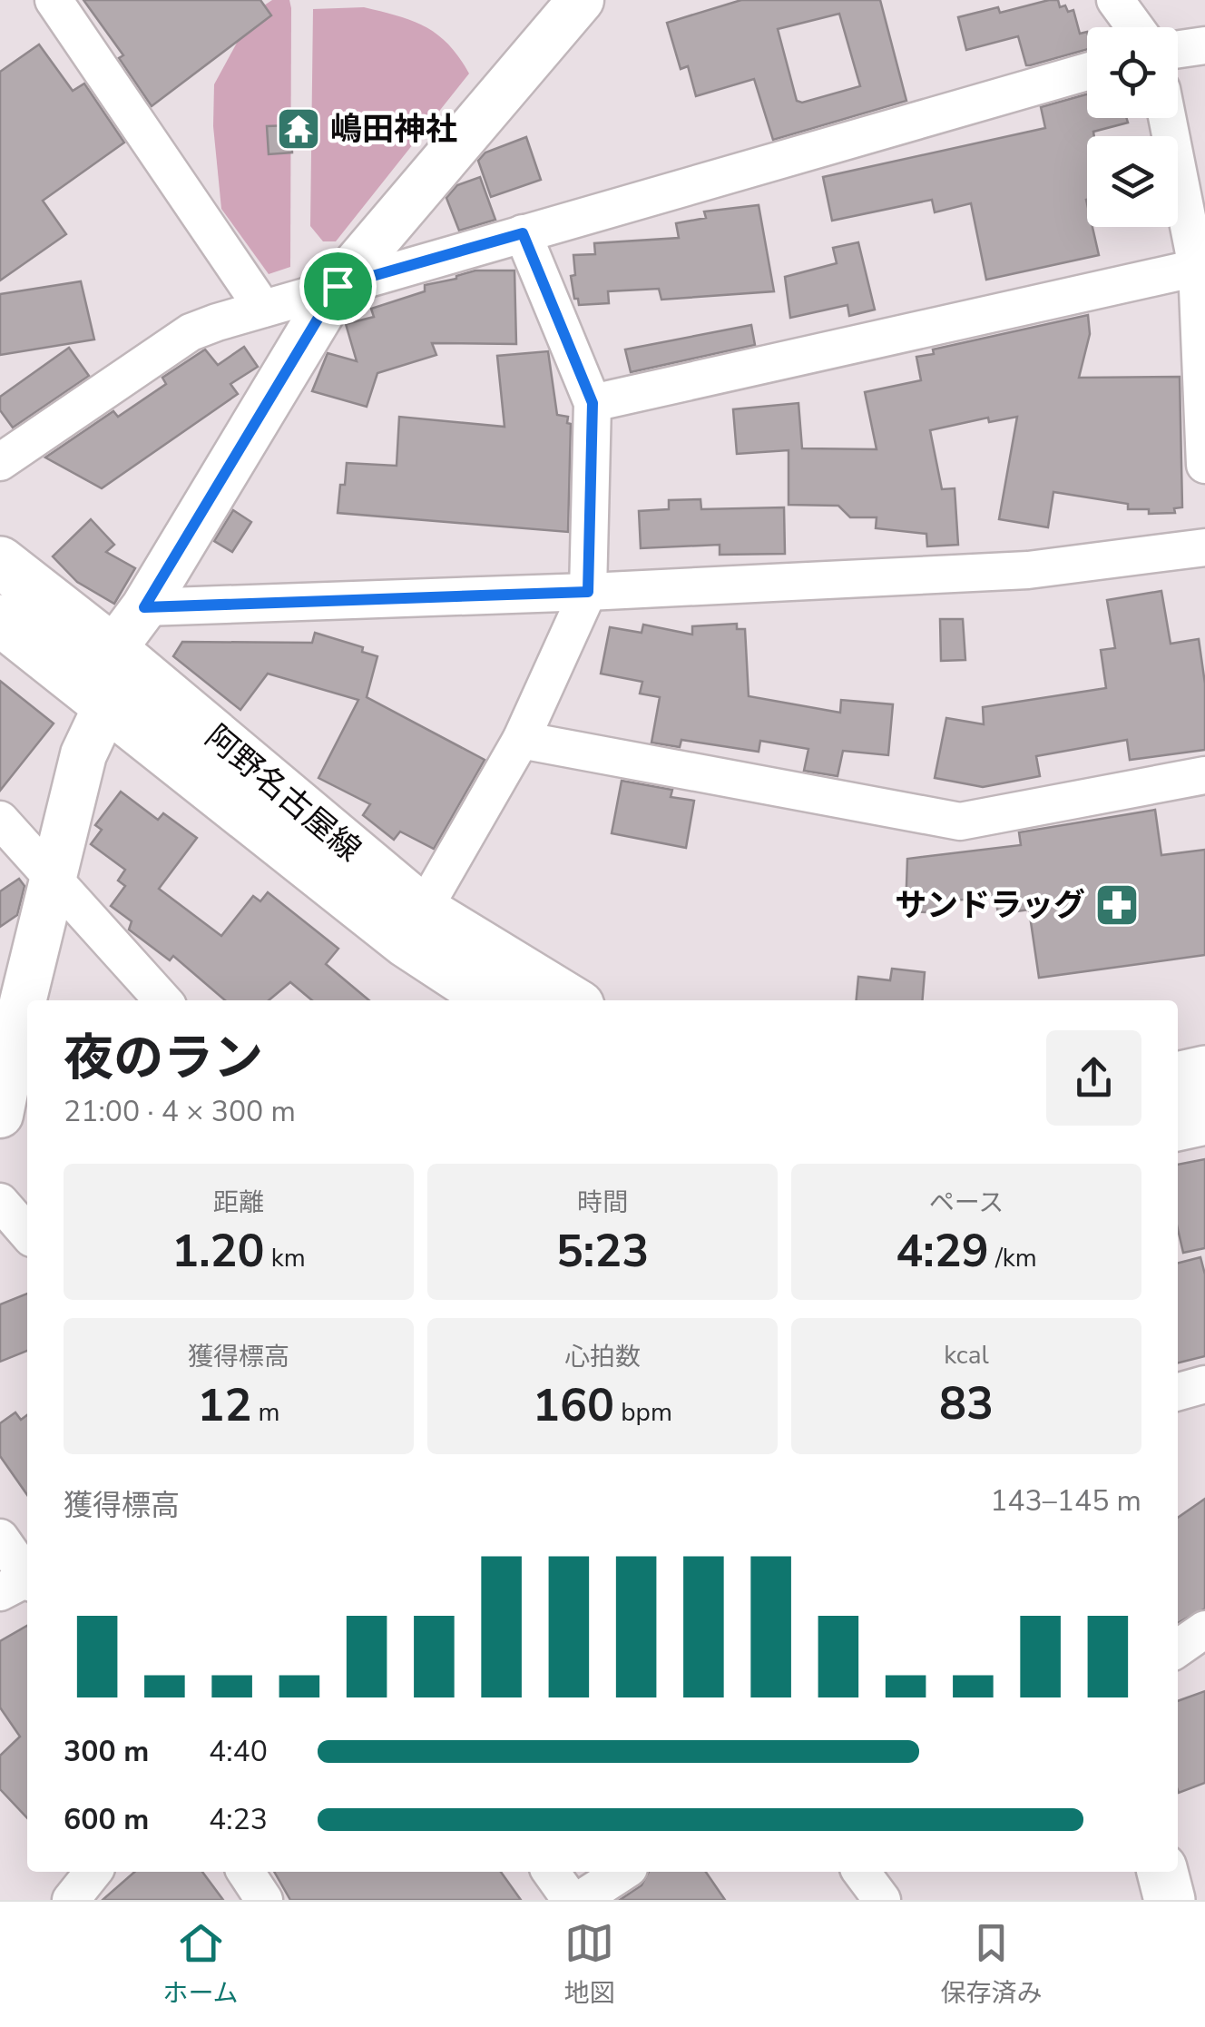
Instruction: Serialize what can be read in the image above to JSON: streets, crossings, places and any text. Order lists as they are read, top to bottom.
{
  "streets": {
    "main road": ["阿野名古屋線"]
  },
  "places": {
    "temple": ["嶋田神社"],
    "pharmacy": ["サンドラッグ"]
  },
  "page": {
    "heading": ["夜のラン", "21:00 · 4 × 300 m"],
    "stats": [
      ["距離", "1.20 km"],
      ["時間", "5:23"],
      ["ペース", "4:29 /km"],
      ["獲得標高", "12 m"],
      ["心拍数", "160 bpm"],
      ["kcal", "83"]
    ],
    "chart": ["獲得標高", "143–145 m"],
    "list": [
      {
        "name": "300 m",
        "note": "4:40"
      },
      {
        "name": "600 m",
        "note": "4:23"
      }
    ],
    "tabs": ["ホーム", "地図", "保存済み"]
  }
}
